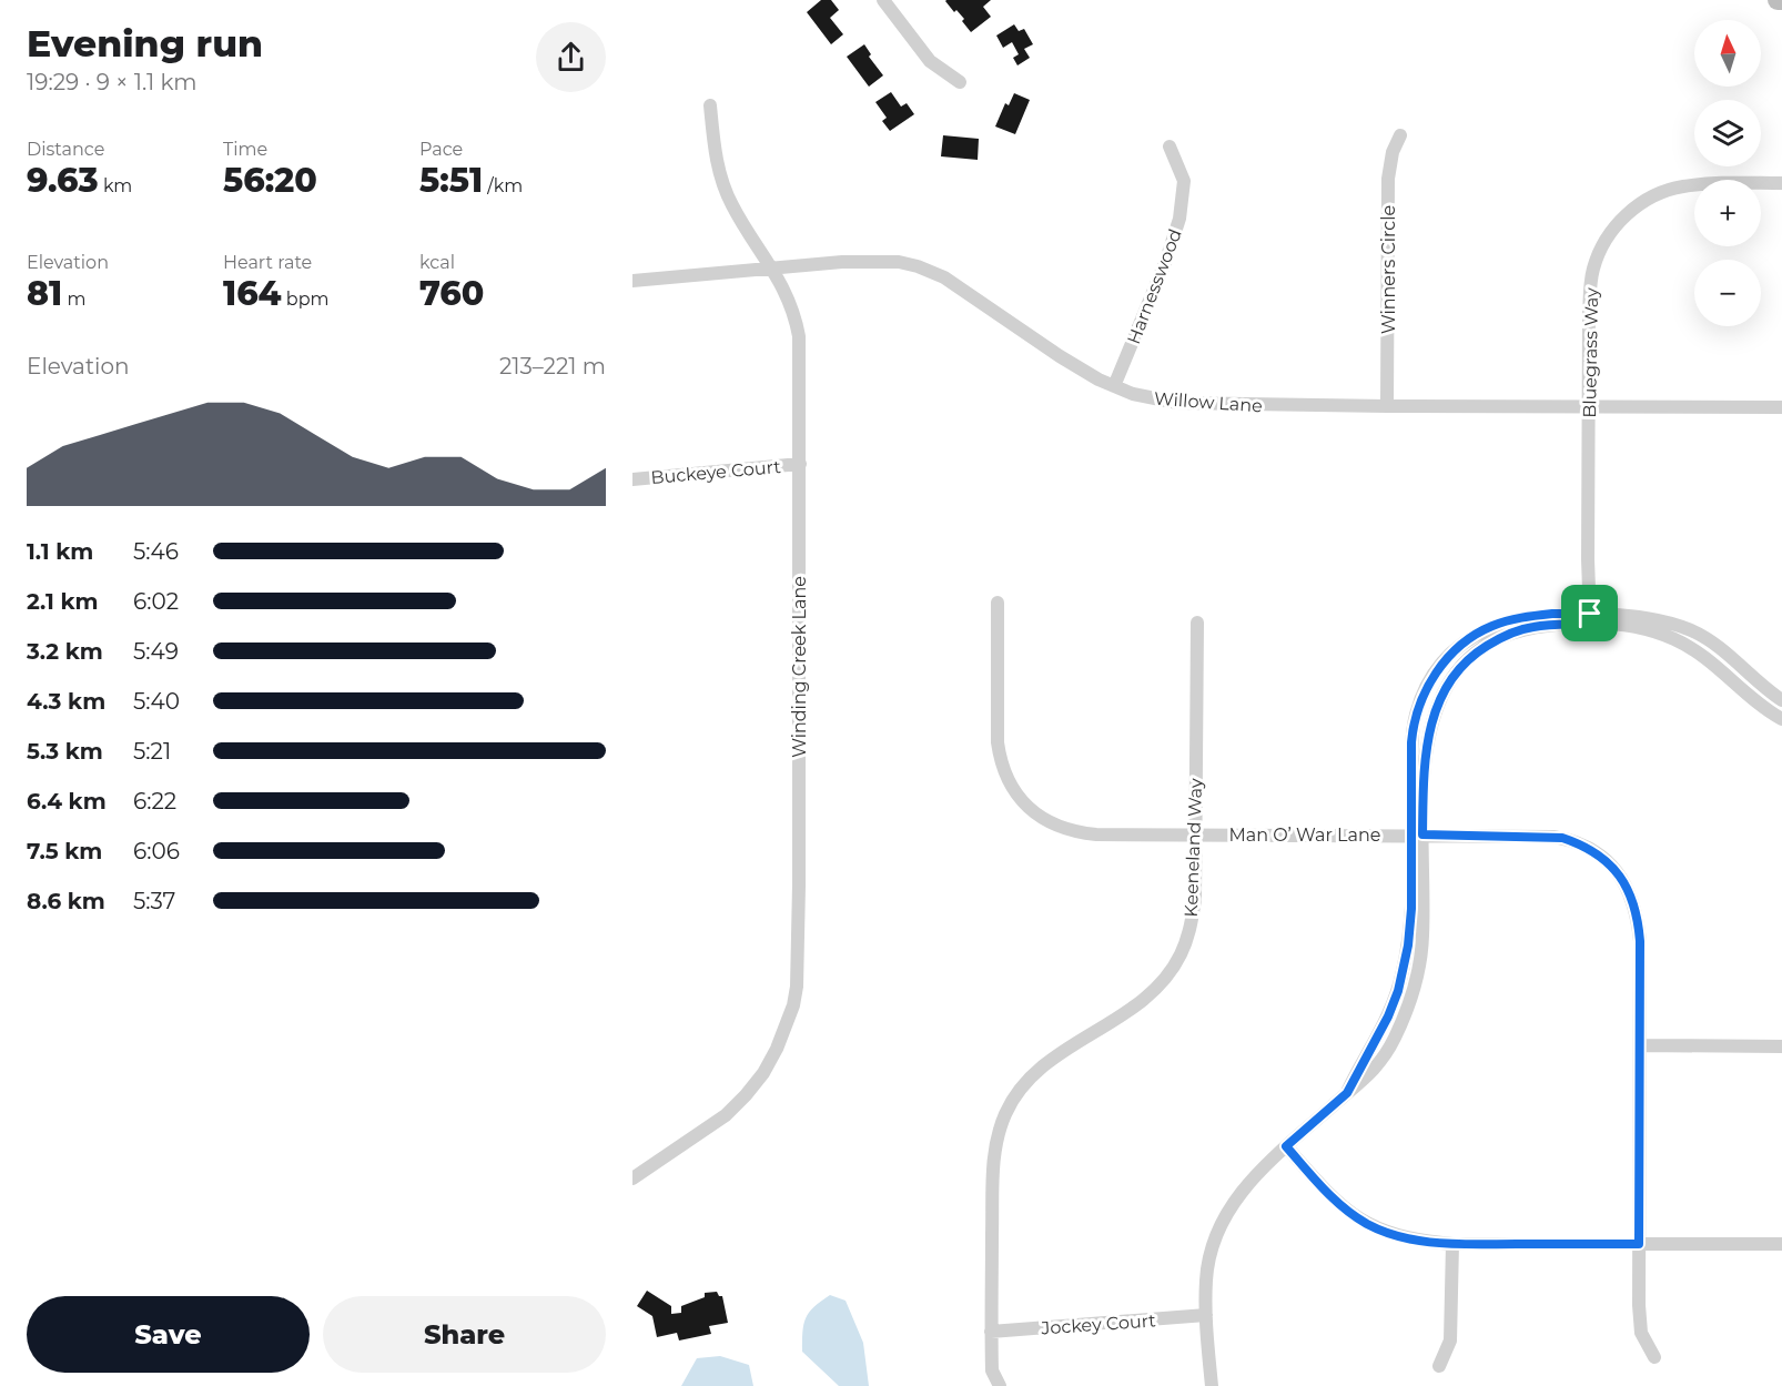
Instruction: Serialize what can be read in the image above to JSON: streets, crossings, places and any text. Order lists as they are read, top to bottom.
{
  "streets": {
    "street": [
      "Winners Circle",
      "Harnesswood",
      "Bluegrass Way",
      "Willow Lane",
      "Buckeye Court",
      "Winding Creek Lane",
      "Man O’ War Lane",
      "Keeneland Way",
      "Jockey Court"
    ]
  },
  "crossings": [
    ["Winners Circle", "Willow Lane"],
    ["Harnesswood", "Willow Lane"],
    ["Bluegrass Way", "Willow Lane"],
    ["Willow Lane", "Winding Creek Lane"],
    ["Buckeye Court", "Winding Creek Lane"],
    ["Man O’ War Lane", "Keeneland Way"],
    ["Keeneland Way", "Jockey Court"]
  ],
  "north": "top",
  "page": {
    "heading": ["Evening run", "19:29 · 9 × 1.1 km"],
    "map_buttons": ["+", "−"],
    "stats": [
      ["Distance", "9.63 km"],
      ["Time", "56:20"],
      ["Pace", "5:51 /km"],
      ["Elevation", "81 m"],
      ["Heart rate", "164 bpm"],
      ["kcal", "760"]
    ],
    "chart": ["Elevation", "213–221 m"],
    "list": [
      {
        "name": "1.1 km",
        "note": "5:46"
      },
      {
        "name": "2.1 km",
        "note": "6:02"
      },
      {
        "name": "3.2 km",
        "note": "5:49"
      },
      {
        "name": "4.3 km",
        "note": "5:40"
      },
      {
        "name": "5.3 km",
        "note": "5:21"
      },
      {
        "name": "6.4 km",
        "note": "6:22"
      },
      {
        "name": "7.5 km",
        "note": "6:06"
      },
      {
        "name": "8.6 km",
        "note": "5:37"
      }
    ],
    "buttons": ["Save", "Share"]
  }
}
